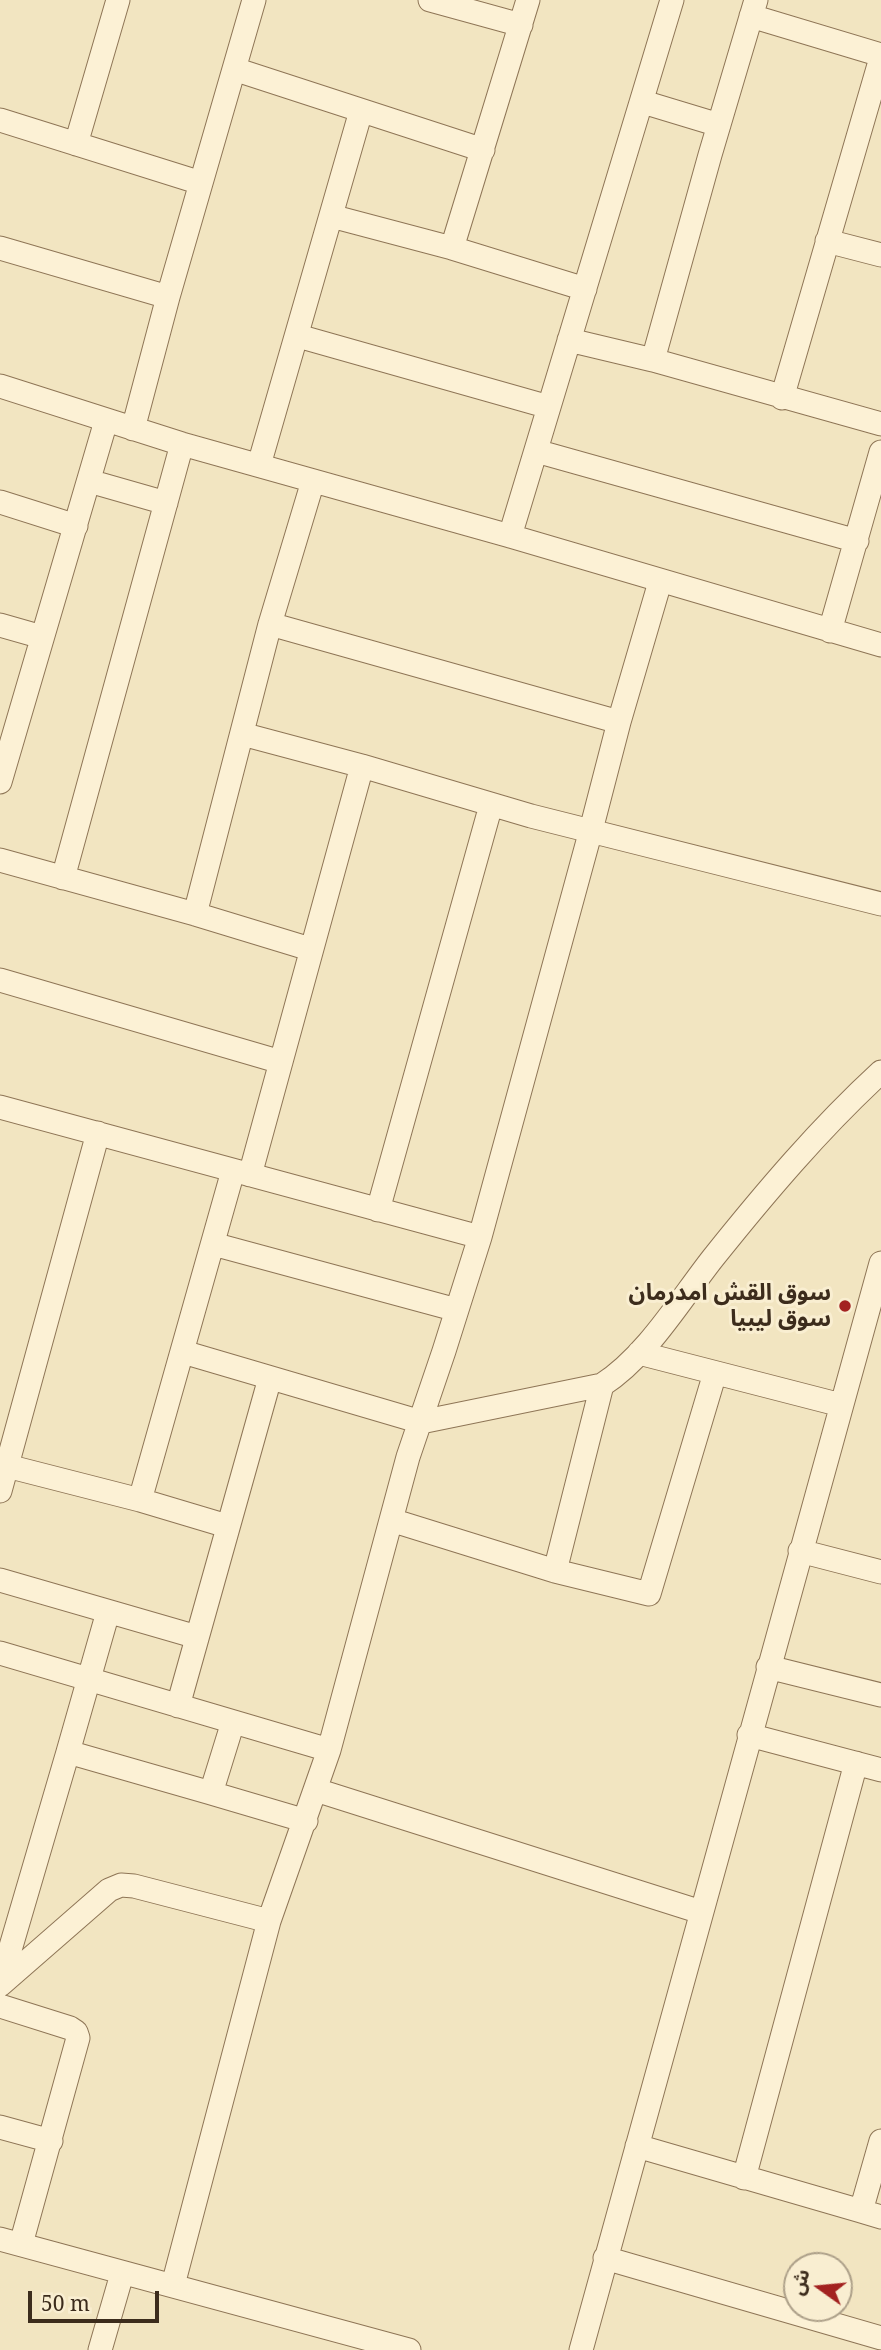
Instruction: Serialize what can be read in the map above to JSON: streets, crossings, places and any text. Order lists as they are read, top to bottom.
{
  "places": ["سوق القش امدرمان سوق ليبيا"],
  "scale_bar": "50 m",
  "north": "left"
}
